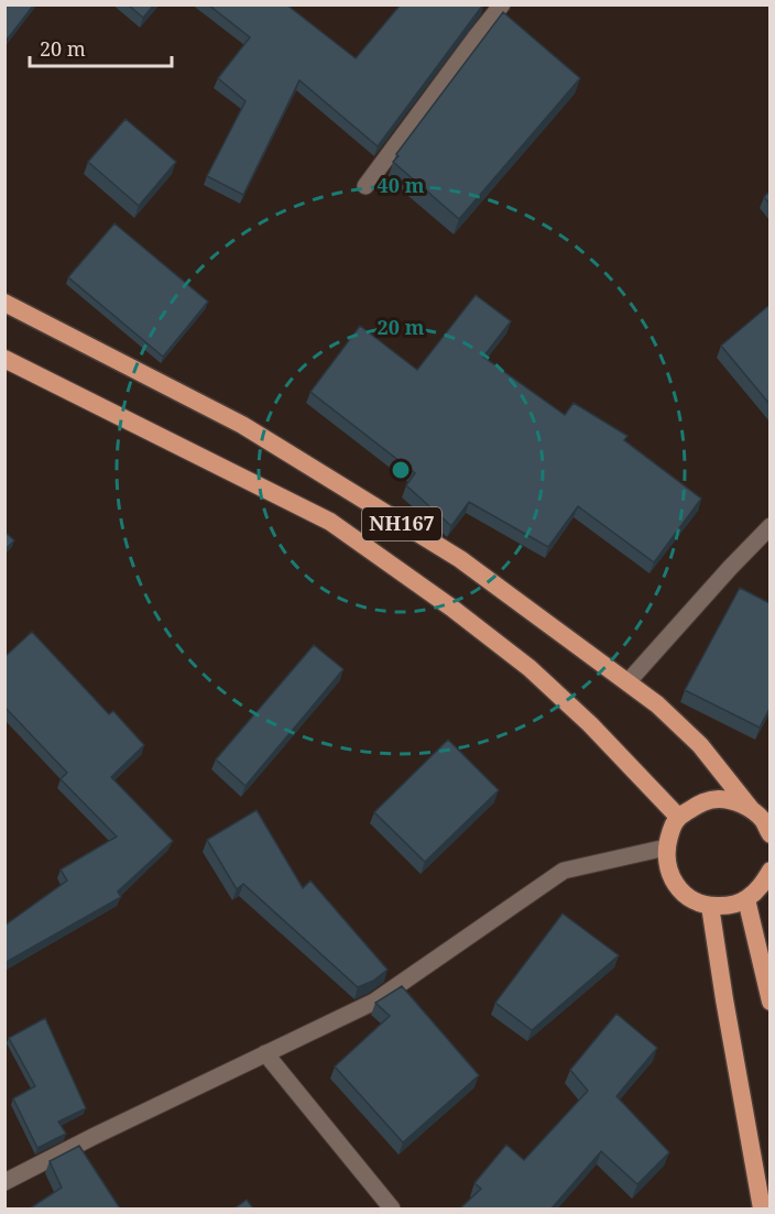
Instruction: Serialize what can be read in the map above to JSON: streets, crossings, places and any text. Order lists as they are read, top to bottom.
{
  "streets": {
    "highway": ["NH167"]
  },
  "scale_bar": "20 m",
  "rings": ["40 m", "20 m"]
}
